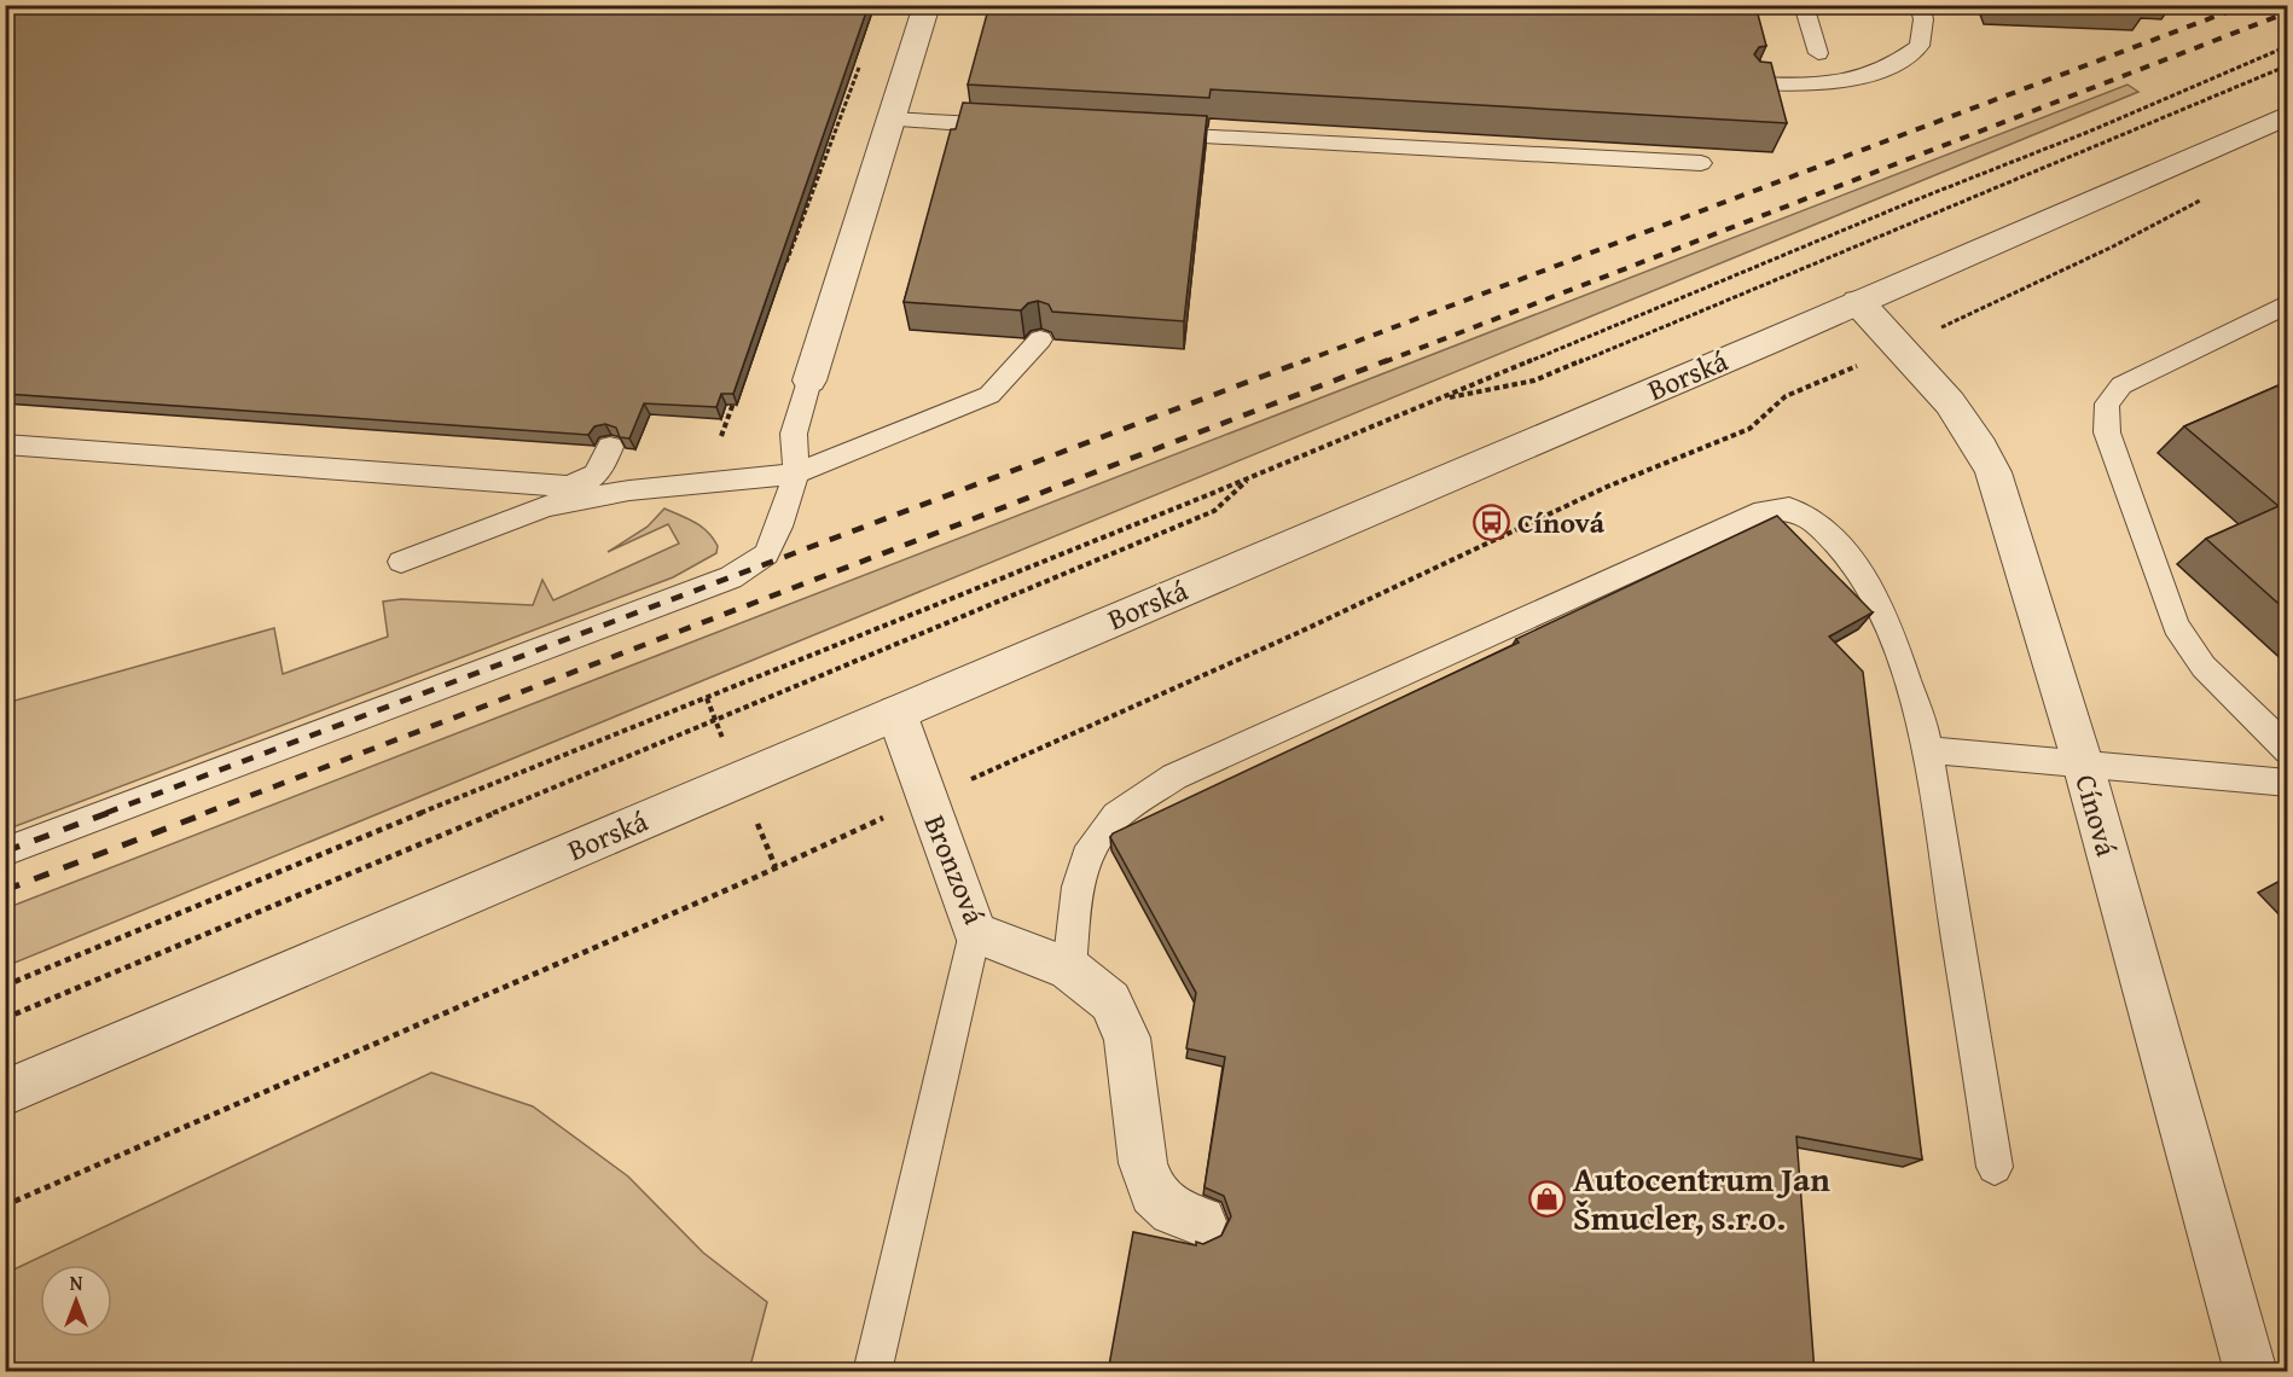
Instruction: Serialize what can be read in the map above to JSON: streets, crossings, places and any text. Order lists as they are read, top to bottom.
{
  "streets": {
    "street": ["Borská", "Cínová", "Bronzová"]
  },
  "crossings": [
    ["Borská", "Cínová"],
    ["Borská", "Bronzová"]
  ],
  "places": {
    "bus stop": ["Cínová"],
    "shop": ["Autocentrum Jan Šmucler, s.r.o."]
  },
  "north": "top"
}
